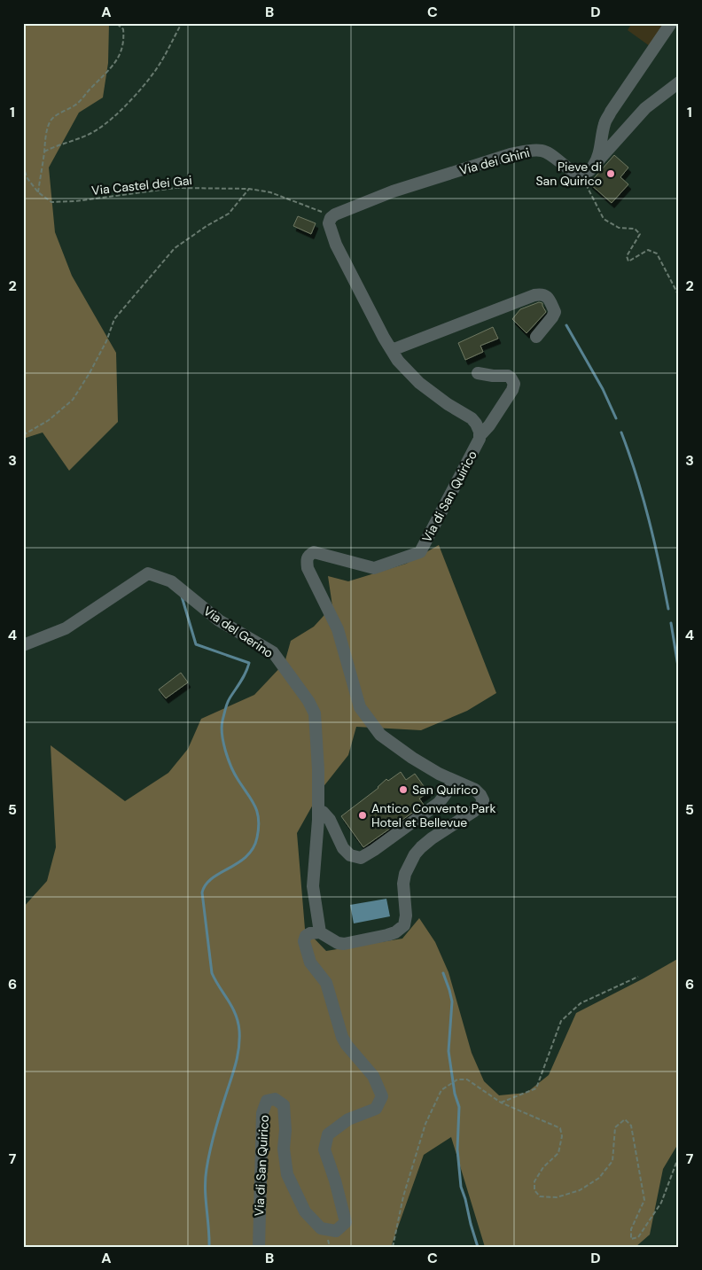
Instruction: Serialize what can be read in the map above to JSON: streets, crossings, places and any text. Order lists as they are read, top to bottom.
{
  "streets": {
    "street": ["Via dei Ghini", "Via di San Quirico", "Via del Gerino"],
    "path": ["Via Castel dei Gai"]
  },
  "crossings": [
    ["Via dei Ghini", "Via Castel dei Gai"],
    ["Via dei Ghini", "Via di San Quirico"],
    ["Via Castel dei Gai", "Via di San Quirico"],
    ["Via di San Quirico", "Via del Gerino"]
  ],
  "places": ["Pieve di San Quirico", "San Quirico", "Antico Convento Park Hotel et Bellevue"],
  "grid": {
    "columns": [
      "A",
      "B",
      "C",
      "D"
    ],
    "rows": [
      "1",
      "2",
      "3",
      "4",
      "5",
      "6",
      "7"
    ]
  }
}
